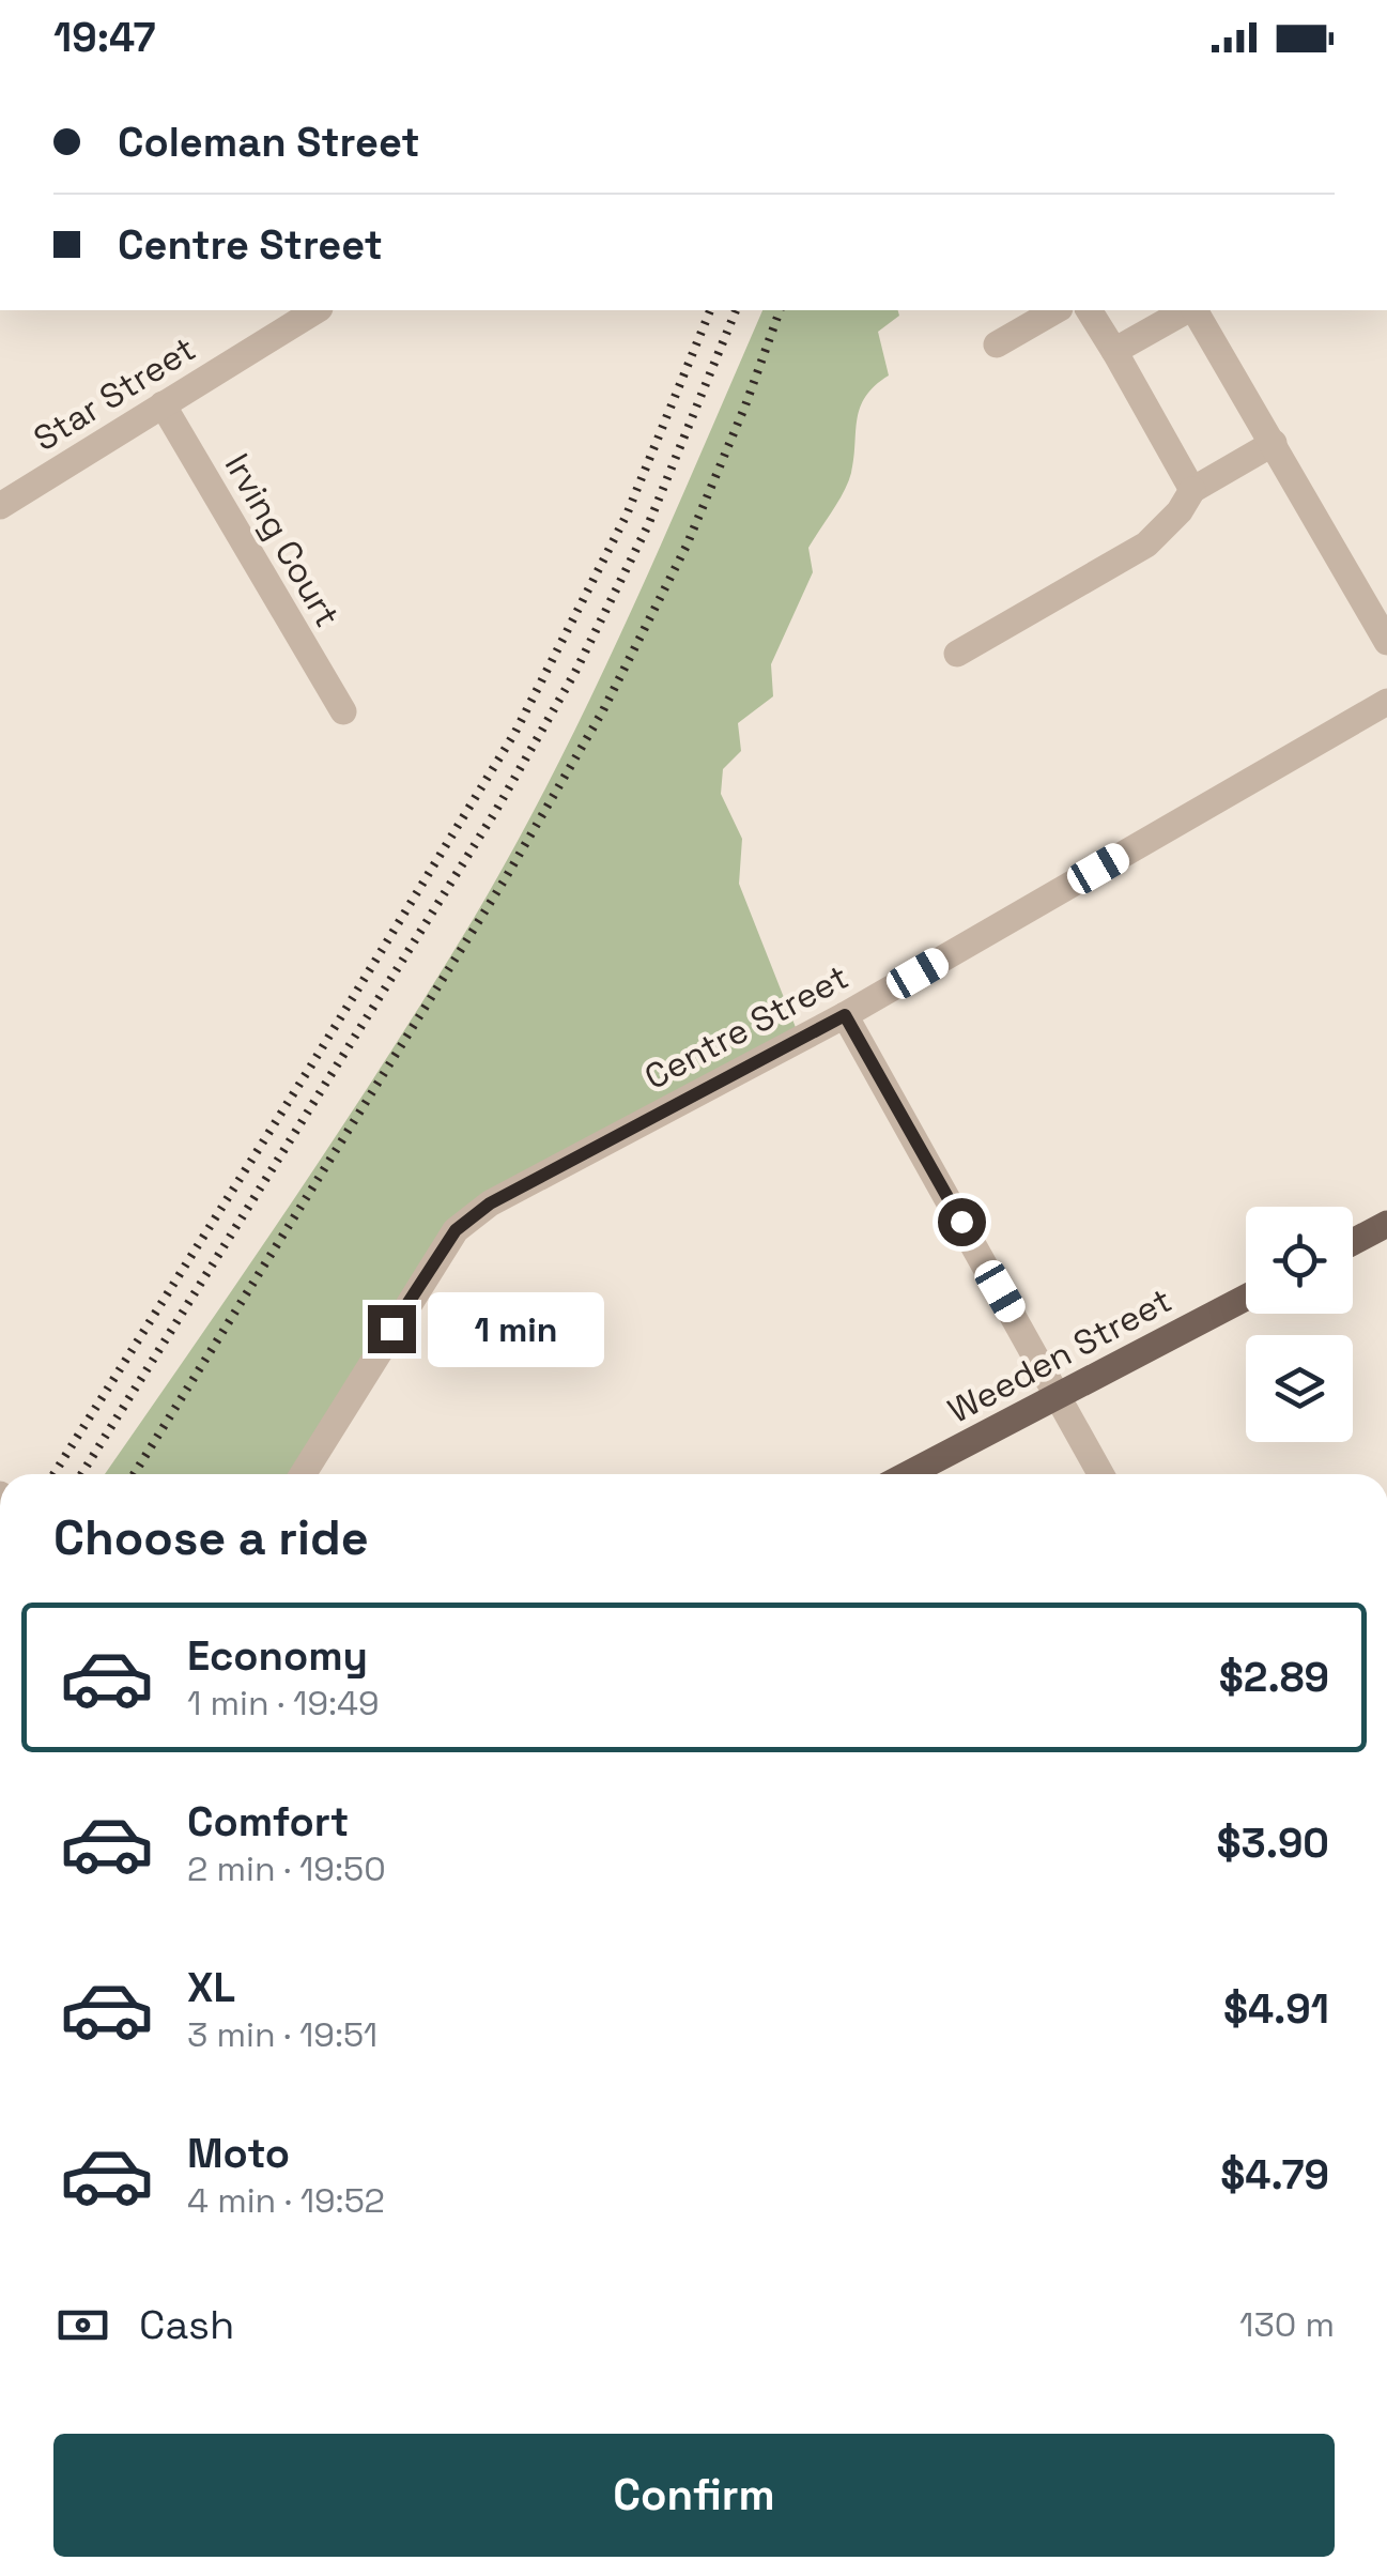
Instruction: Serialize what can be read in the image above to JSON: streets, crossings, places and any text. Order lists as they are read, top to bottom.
{
  "streets": {
    "main road": ["Weeden Street"],
    "street": ["Star Street", "Irving Court", "Centre Street"]
  },
  "crossings": [
    ["Star Street", "Irving Court"]
  ],
  "page": {
    "status": "19:47",
    "banner": ["Coleman Street", "Centre Street"],
    "bubble": "1 min",
    "heading": "Choose a ride",
    "list": [
      {
        "name": "Economy",
        "note": "1 min · 19:49",
        "value": "$2.89"
      },
      {
        "name": "Comfort",
        "note": "2 min · 19:50",
        "value": "$3.90"
      },
      {
        "name": "XL",
        "note": "3 min · 19:51",
        "value": "$4.91"
      },
      {
        "name": "Moto",
        "note": "4 min · 19:52",
        "value": "$4.79"
      }
    ],
    "pay": ["Cash", "130 m"],
    "buttons": "Confirm"
  }
}
